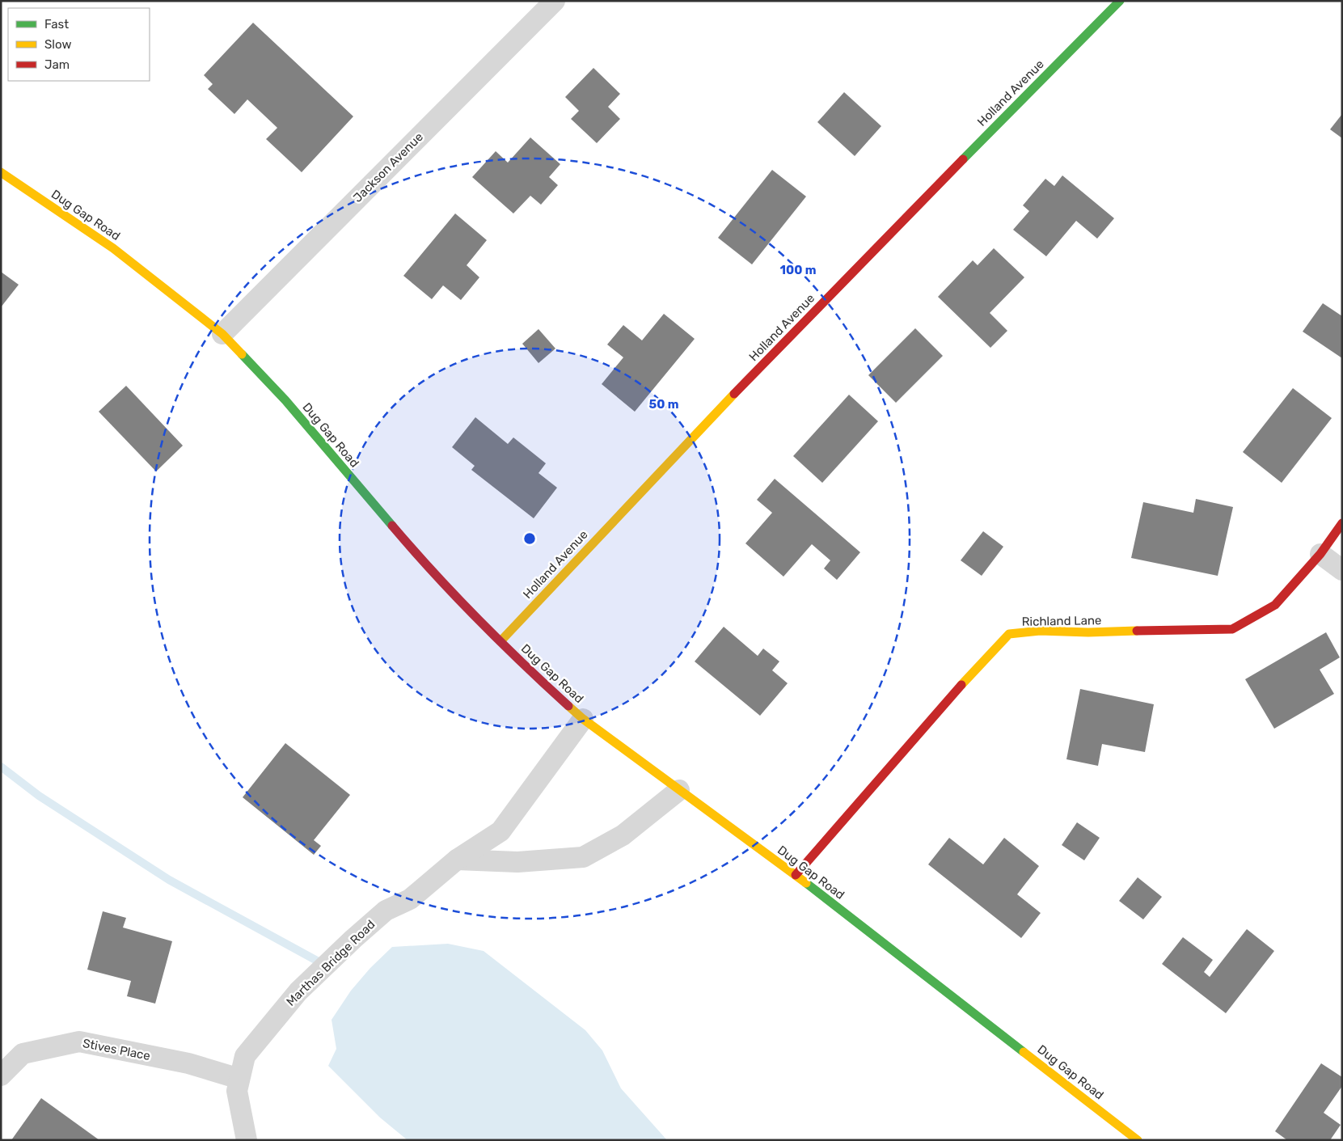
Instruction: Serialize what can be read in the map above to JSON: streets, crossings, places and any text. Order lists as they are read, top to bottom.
{
  "streets": {
    "street": [
      "Holland Avenue",
      "Jackson Avenue",
      "Dug Gap Road",
      "Richland Lane",
      "Marthas Bridge Road",
      "Stives Place"
    ]
  },
  "crossings": [
    ["Holland Avenue", "Dug Gap Road"],
    ["Jackson Avenue", "Dug Gap Road"],
    ["Dug Gap Road", "Richland Lane"],
    ["Dug Gap Road", "Marthas Bridge Road"],
    ["Marthas Bridge Road", "Stives Place"]
  ],
  "legend": ["Fast", "Slow", "Jam"],
  "rings": ["100 m", "50 m"]
}
